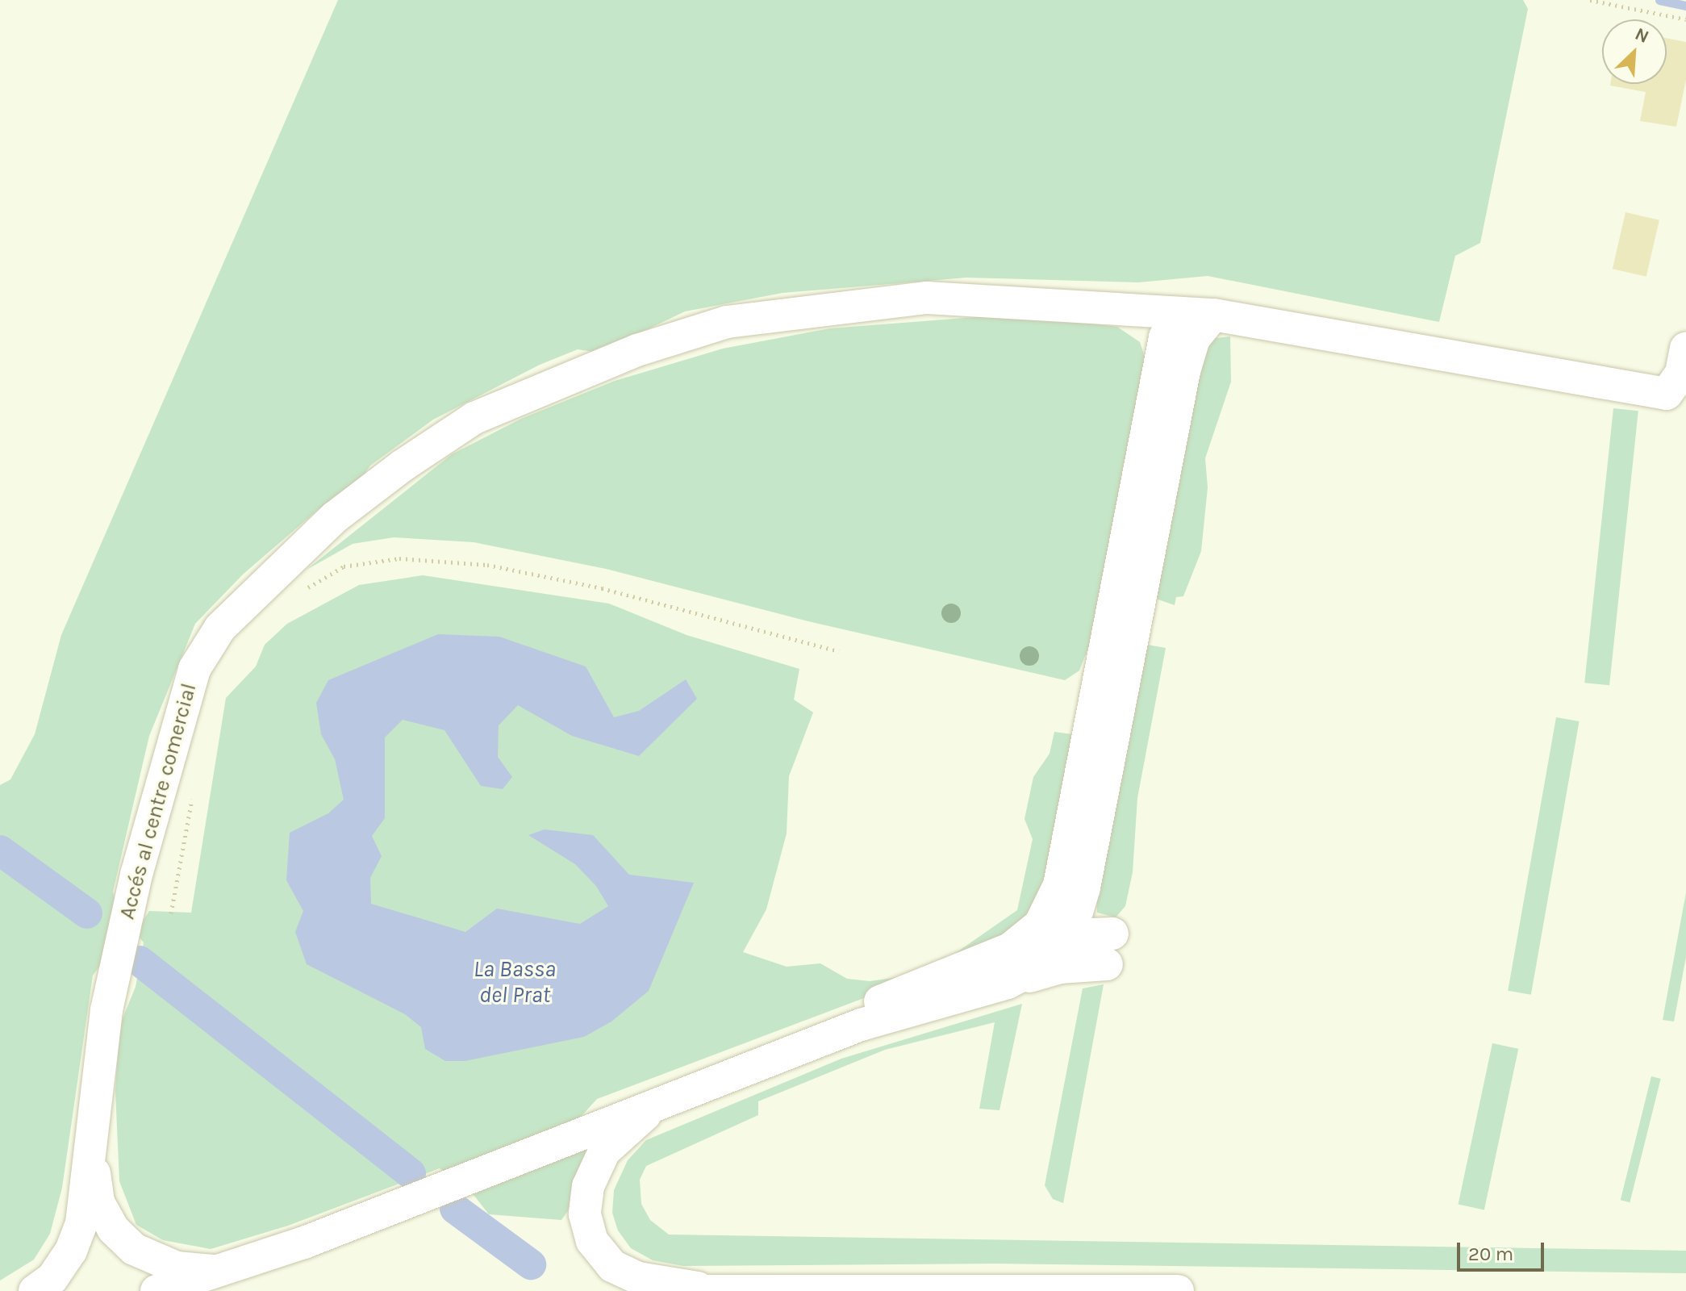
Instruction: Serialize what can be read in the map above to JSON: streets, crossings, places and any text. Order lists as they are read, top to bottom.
{
  "streets": {
    "street": ["Accés al centre comercial"]
  },
  "water": ["La Bassa del Prat"],
  "scale_bar": "20 m",
  "north": "top right"
}
